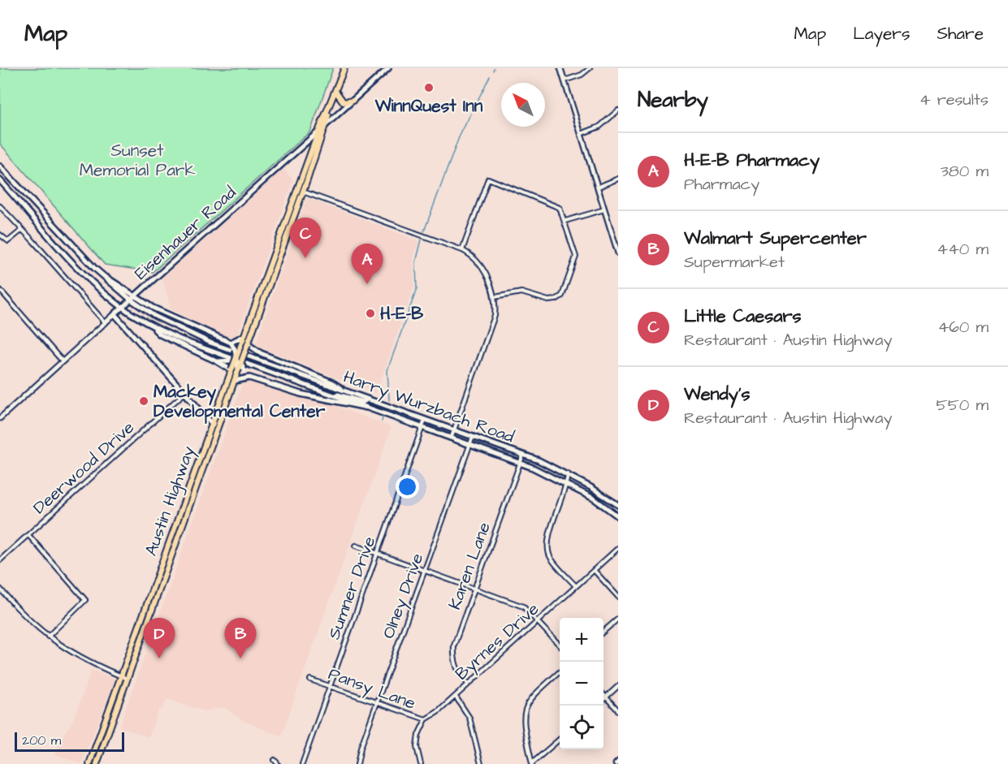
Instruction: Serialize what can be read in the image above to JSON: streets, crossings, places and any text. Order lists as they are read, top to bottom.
{
  "streets": {
    "main road": ["Eisenhauer Road", "Harry Wurzbach Road", "Austin Highway"],
    "street": [
      "Deerwood Drive",
      "Karen Lane",
      "Sumner Drive",
      "Olney Drive",
      "Byrnes Drive",
      "Pansy Lane"
    ]
  },
  "crossings": [
    ["Eisenhauer Road", "Harry Wurzbach Road"],
    ["Eisenhauer Road", "Austin Highway"],
    ["Harry Wurzbach Road", "Karen Lane"],
    ["Harry Wurzbach Road", "Sumner Drive"],
    ["Harry Wurzbach Road", "Olney Drive"],
    ["Karen Lane", "Byrnes Drive"],
    ["Sumner Drive", "Pansy Lane"],
    ["Olney Drive", "Pansy Lane"],
    ["Byrnes Drive", "Pansy Lane"]
  ],
  "parks": ["Sunset Memorial Park"],
  "places": ["WinnQuest Inn", "H-E-B", "Mackey Developmental Center"],
  "scale_bar": "200 m",
  "north": "top left",
  "page": {
    "header": "Map",
    "nav": ["Map", "Layers", "Share"],
    "heading": ["Nearby", "4 results"],
    "list": [
      {
        "mark": "A",
        "name": "H-E-B Pharmacy",
        "note": "Pharmacy",
        "value": "380 m"
      },
      {
        "mark": "B",
        "name": "Walmart Supercenter",
        "note": "Supermarket",
        "value": "440 m"
      },
      {
        "mark": "C",
        "name": "Little Caesars",
        "note": "Restaurant · Austin Highway",
        "value": "460 m"
      },
      {
        "mark": "D",
        "name": "Wendy's",
        "note": "Restaurant · Austin Highway",
        "value": "550 m"
      }
    ],
    "pins": [
      "C",
      "A",
      "B",
      "D"
    ],
    "map_buttons": ["+", "−"],
    "scale": "200 m"
  }
}
